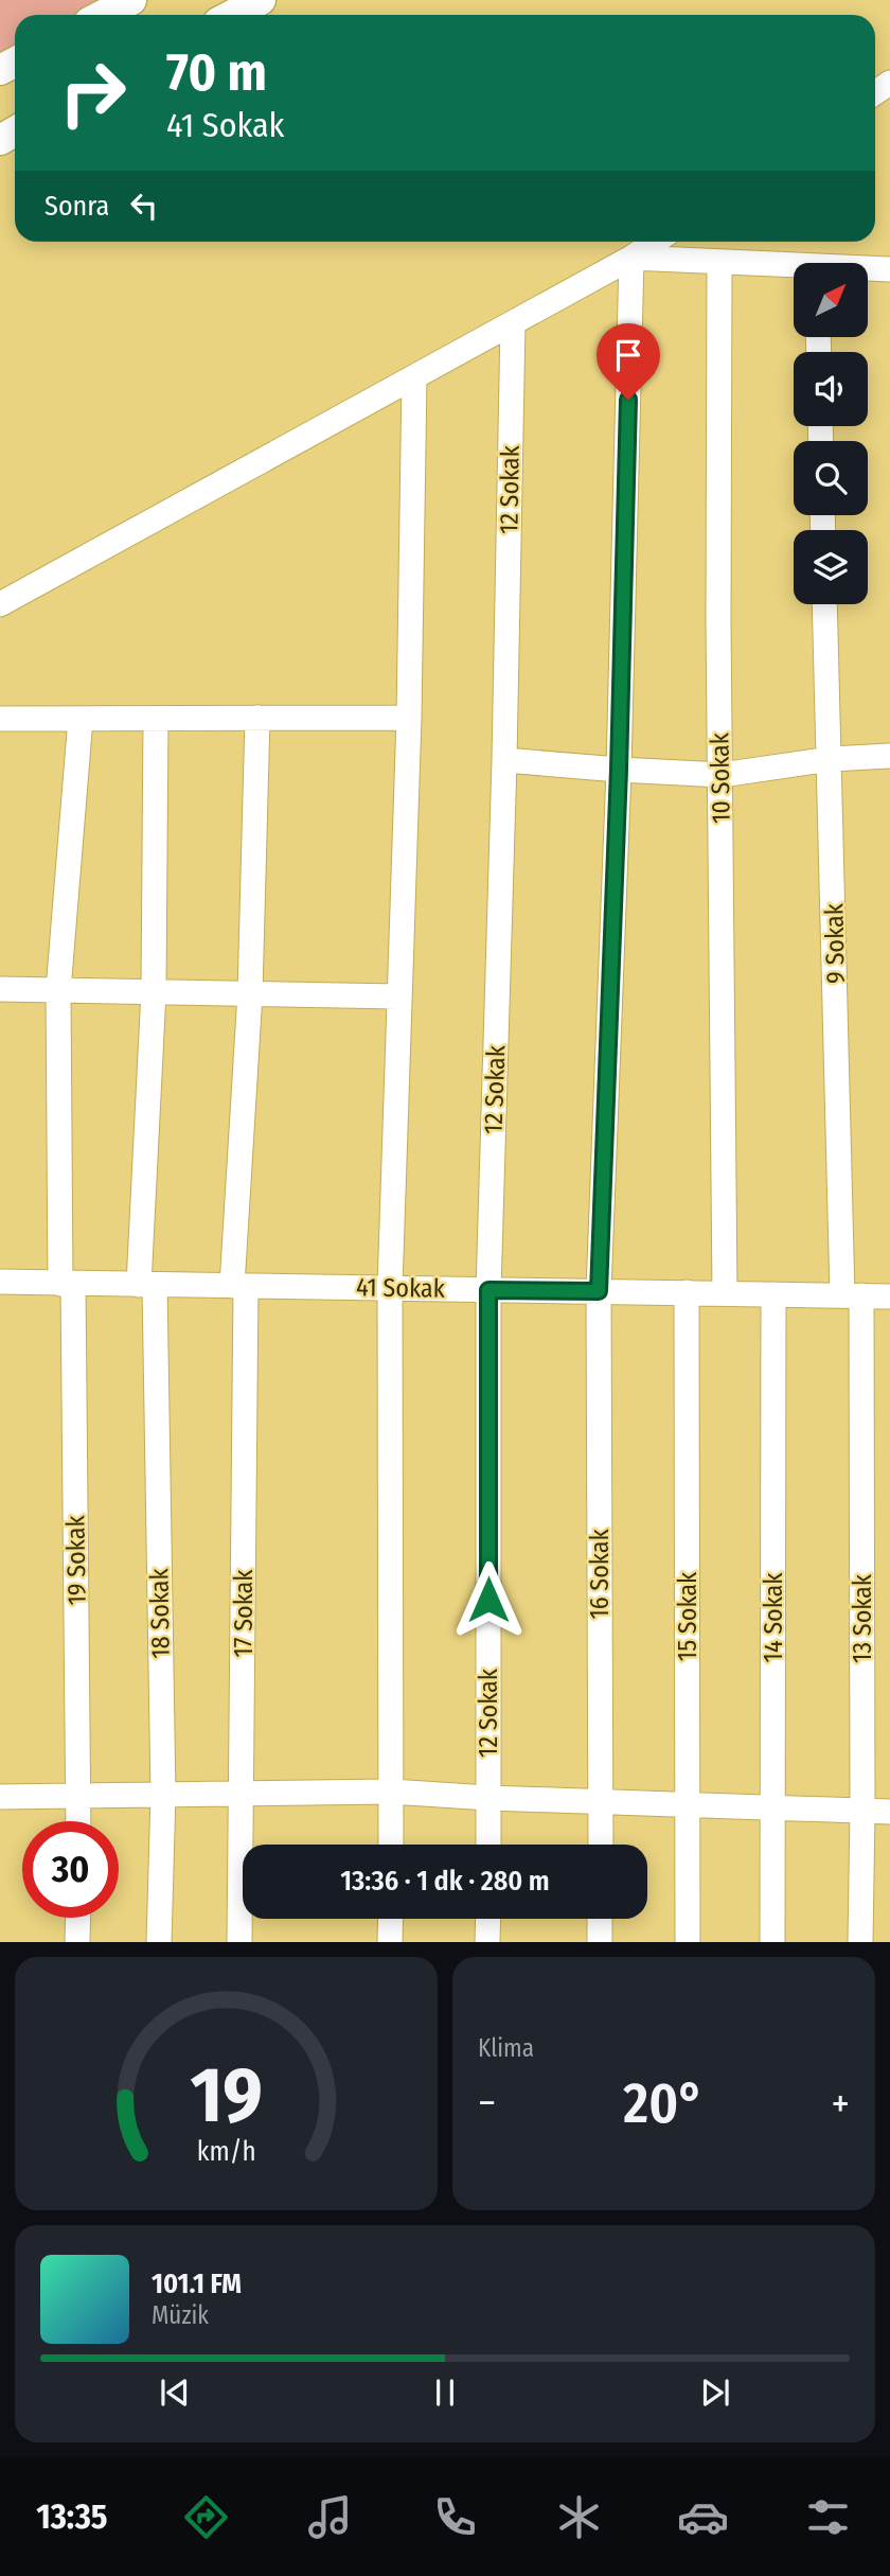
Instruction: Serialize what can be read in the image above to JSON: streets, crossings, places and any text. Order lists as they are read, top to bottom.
{
  "streets": {
    "street": [
      "12 Sokak",
      "10 Sokak",
      "9 Sokak",
      "41 Sokak",
      "19 Sokak",
      "16 Sokak",
      "18 Sokak",
      "17 Sokak",
      "15 Sokak",
      "14 Sokak",
      "13 Sokak"
    ]
  },
  "crossings": [
    ["12 Sokak", "41 Sokak"],
    ["10 Sokak", "41 Sokak"],
    ["9 Sokak", "41 Sokak"],
    ["9 Sokak", "13 Sokak"],
    ["41 Sokak", "19 Sokak"],
    ["41 Sokak", "16 Sokak"],
    ["41 Sokak", "18 Sokak"],
    ["41 Sokak", "17 Sokak"],
    ["41 Sokak", "15 Sokak"],
    ["41 Sokak", "14 Sokak"],
    ["41 Sokak", "13 Sokak"]
  ],
  "north": "top right",
  "page": {
    "turn": ["70 m", "41 Sokak"],
    "then": "Sonra",
    "limit": "30",
    "trip": "13:36 · 1 dk · 280 m",
    "tile": "Klima",
    "heat": ["−", "20°", "+"],
    "song": ["101.1 FM", "Müzik"],
    "tabs": "13:35",
    "gauge": ["19", "km/h"]
  }
}
